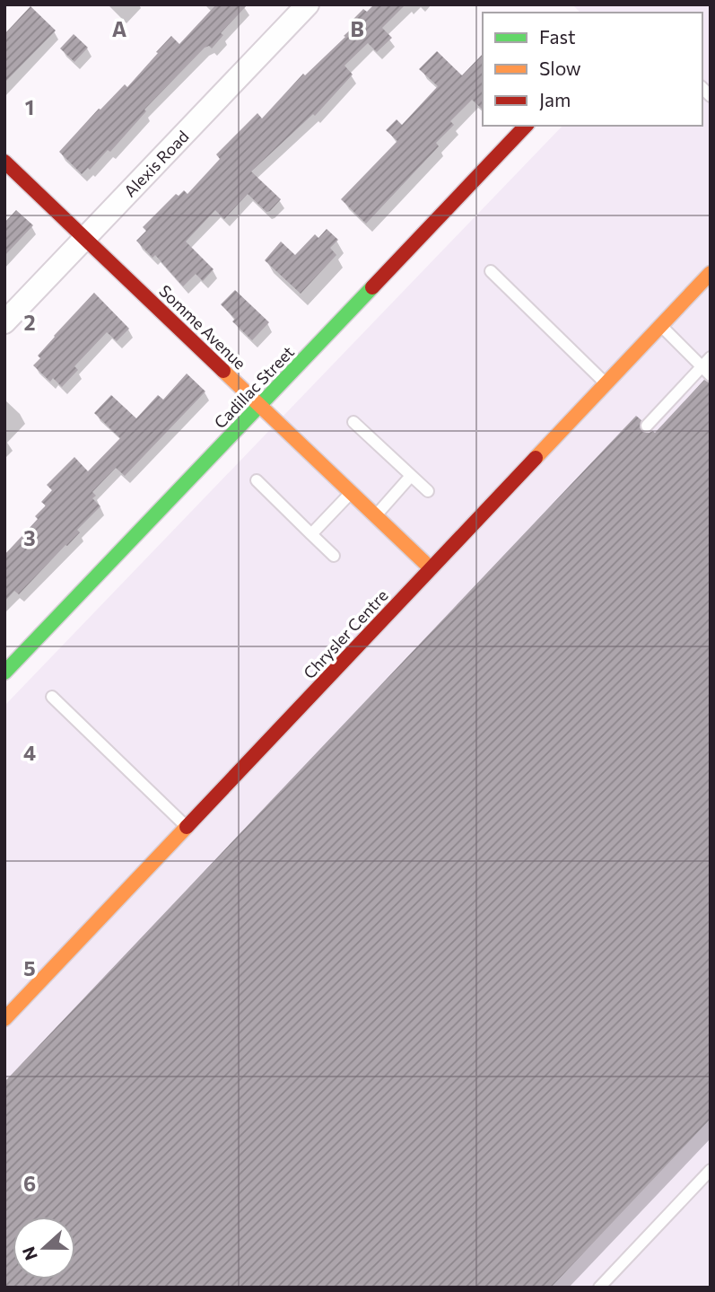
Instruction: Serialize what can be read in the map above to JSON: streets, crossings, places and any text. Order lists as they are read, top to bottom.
{
  "streets": {
    "street": [
      "Alexis Road",
      "Somme Avenue",
      "Cadillac Street",
      "Chrysler Centre"
    ]
  },
  "crossings": [
    ["Alexis Road", "Somme Avenue"],
    ["Somme Avenue", "Cadillac Street"],
    ["Somme Avenue", "Chrysler Centre"]
  ],
  "legend": ["Fast", "Slow", "Jam"],
  "north": "left",
  "grid": {
    "columns": ["A", "B"],
    "rows": [
      "1",
      "2",
      "3",
      "4",
      "5",
      "6"
    ]
  }
}
